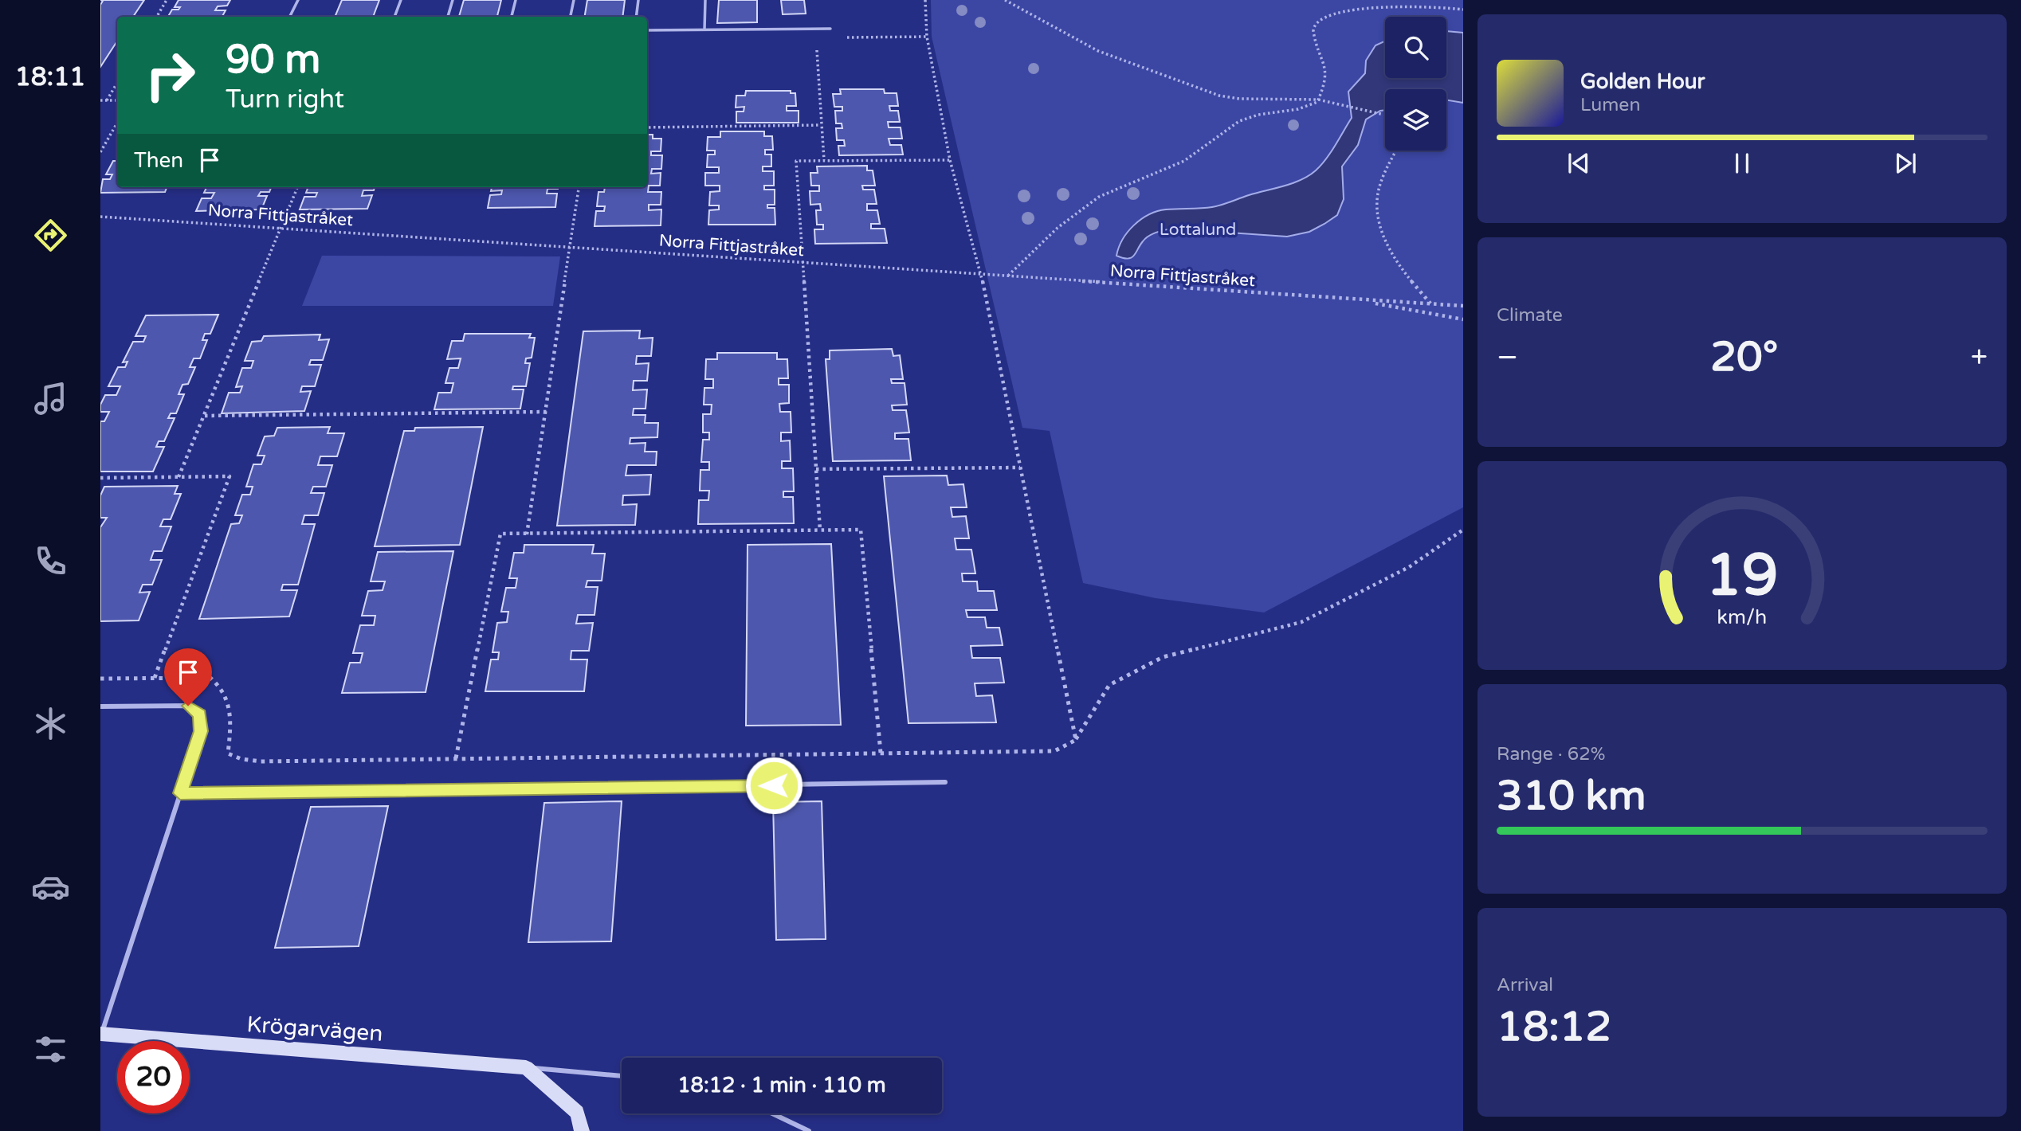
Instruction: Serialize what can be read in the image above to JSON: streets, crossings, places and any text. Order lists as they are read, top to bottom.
{
  "streets": {
    "street": ["Krögarvägen"],
    "path": ["Norra Fittjastråket"]
  },
  "parks": ["Lottalund"],
  "page": {
    "tabs": "18:11",
    "turn": ["90 m", "Turn right"],
    "song": ["Golden Hour", "Lumen"],
    "then": "Then",
    "tile": [
      "Climate",
      ["Range · 62%", "310 km"],
      ["Arrival", "18:12"]
    ],
    "heat": ["−", "20°", "+"],
    "limit": "20",
    "trip": "18:12 · 1 min · 110 m",
    "gauge": ["19", "km/h"]
  }
}
